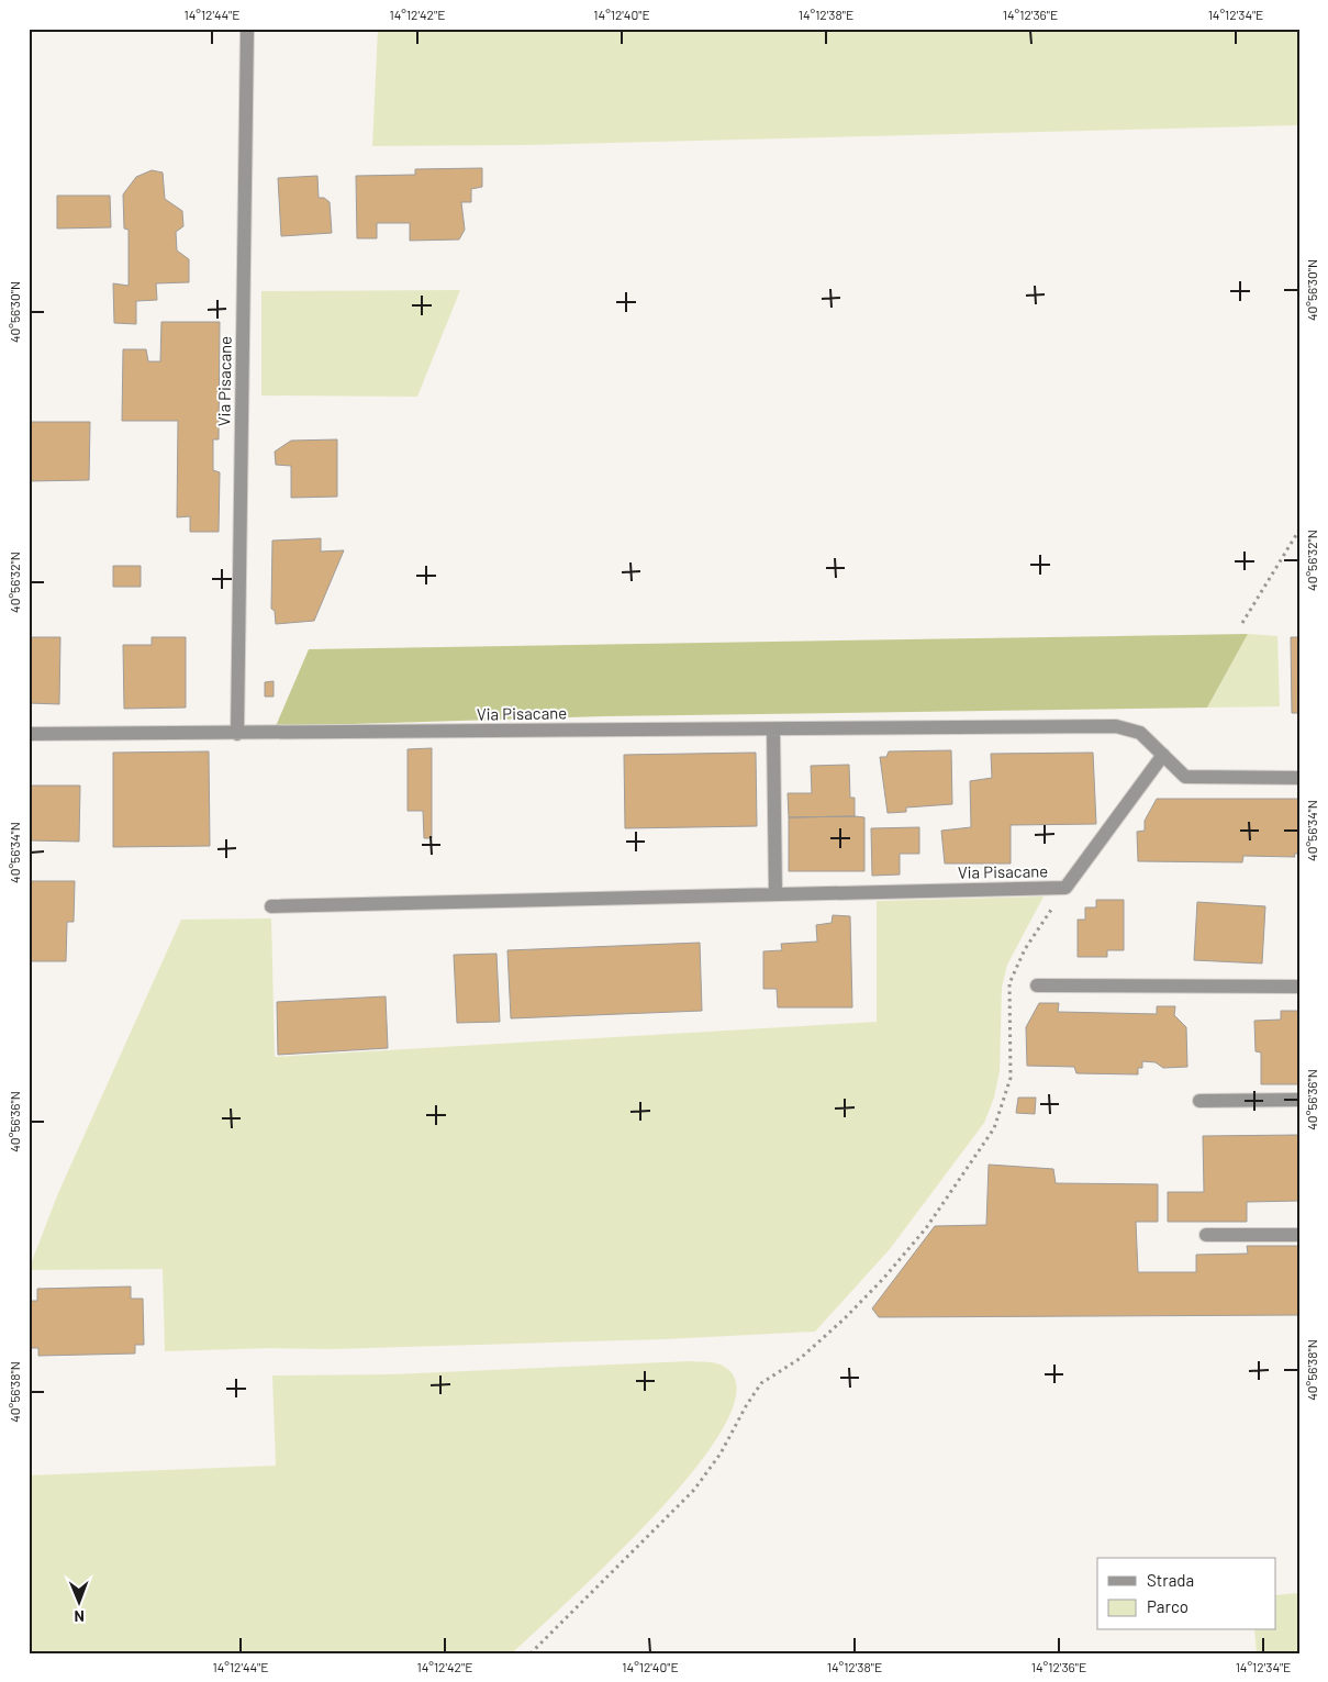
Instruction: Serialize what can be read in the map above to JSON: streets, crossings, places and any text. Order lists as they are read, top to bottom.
{
  "streets": {
    "street": ["Via Pisacane"]
  },
  "legend": ["Strada", "Parco"],
  "north": "bottom",
  "coordinates": [
    "14°12'44\"E",
    "14°12'42\"E",
    "14°12'40\"E",
    "14°12'38\"E",
    "14°12'36\"E",
    "14°12'34\"E",
    "40°56'30\"N",
    "40°56'32\"N",
    "40°56'34\"N",
    "40°56'36\"N",
    "40°56'38\"N"
  ]
}
